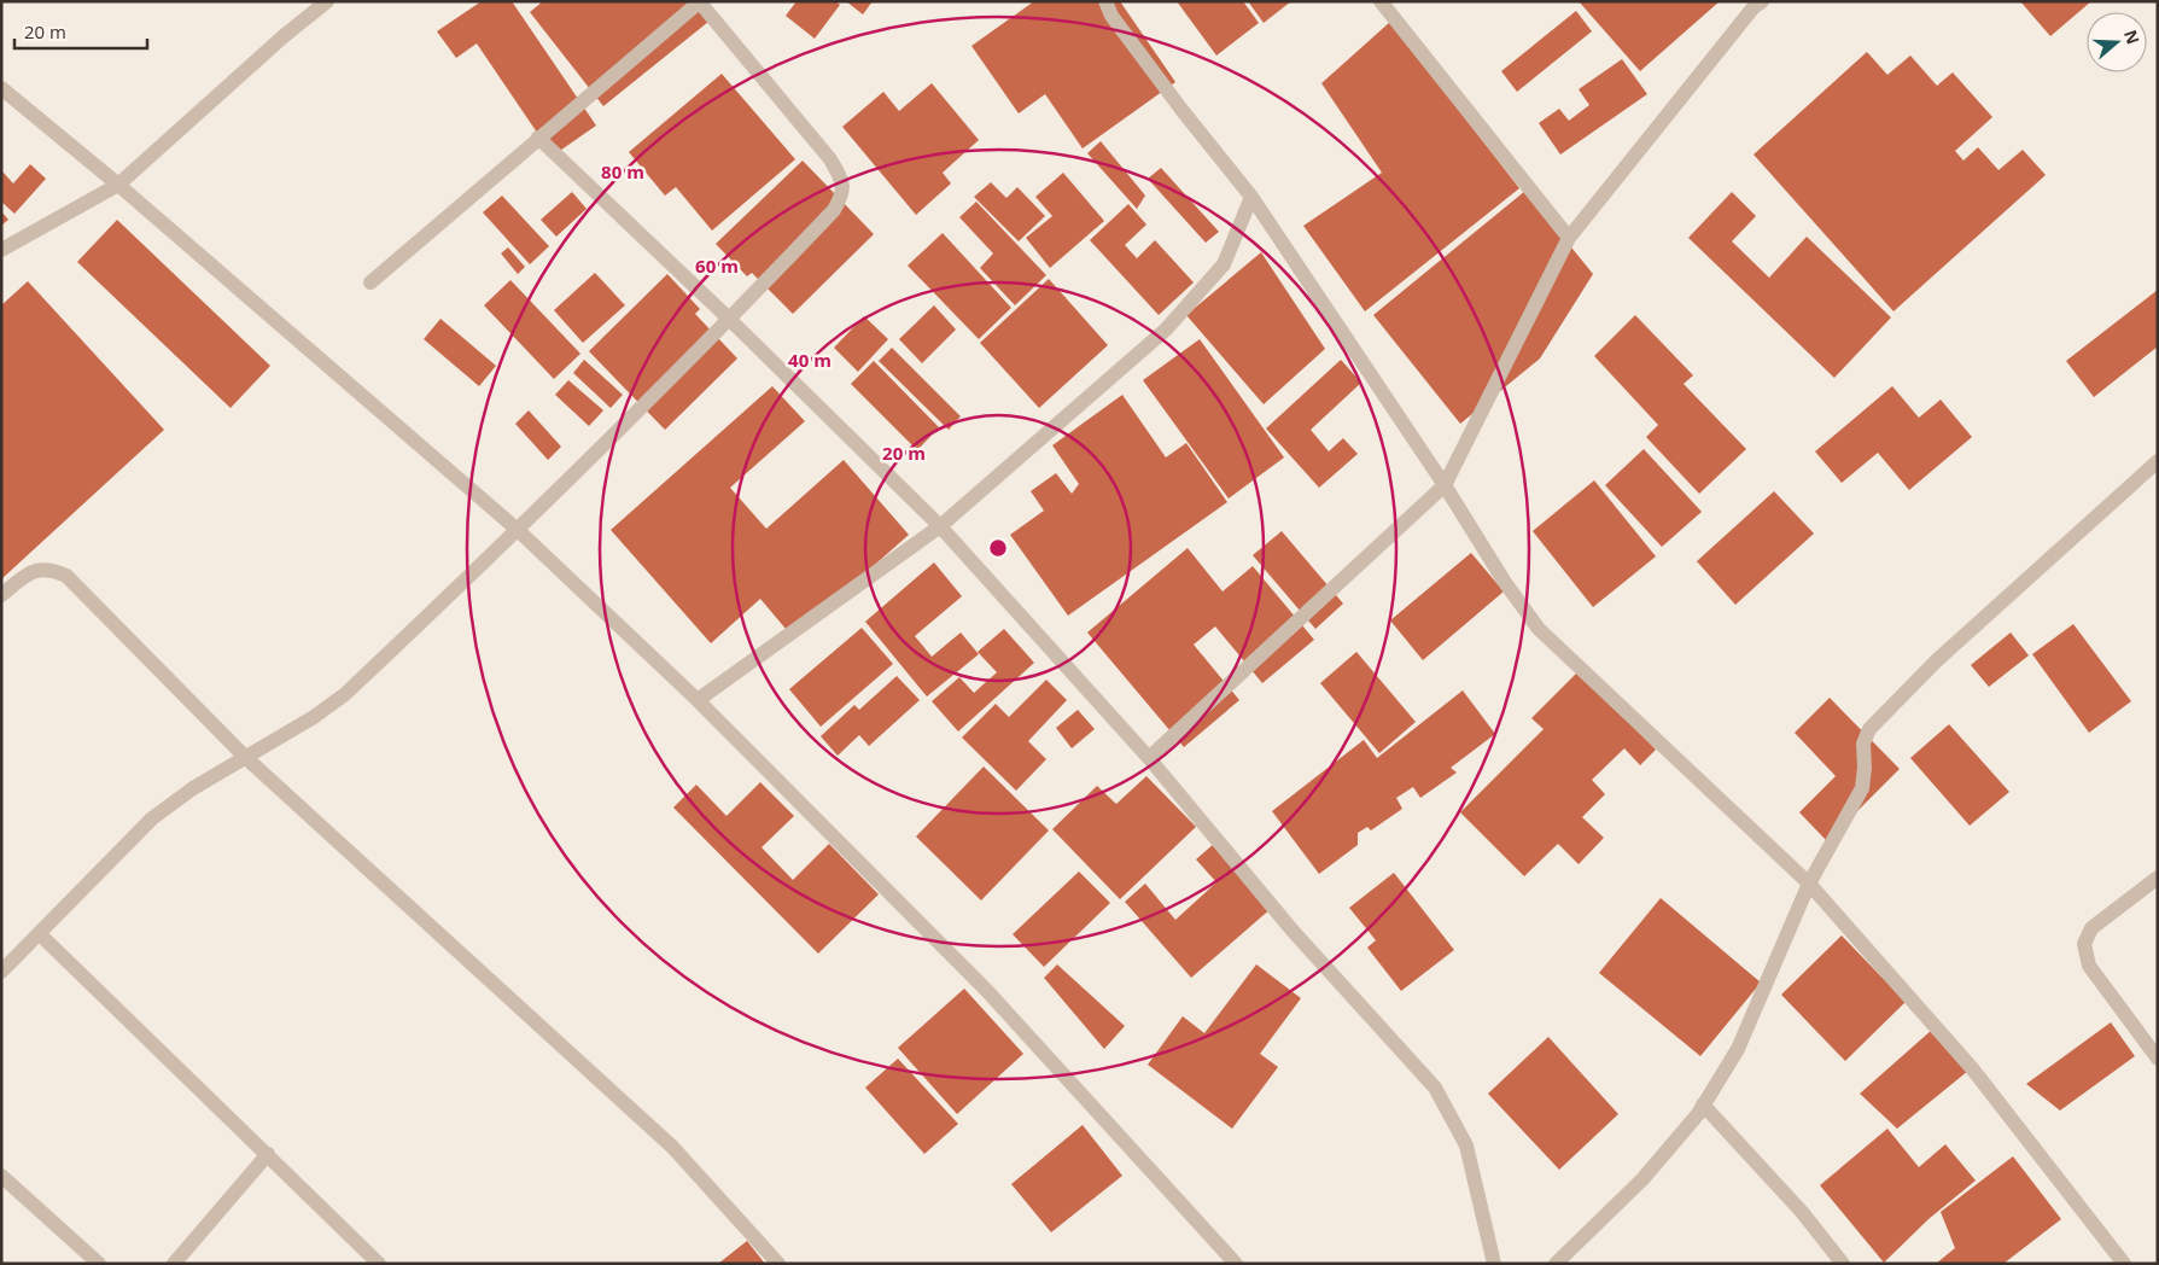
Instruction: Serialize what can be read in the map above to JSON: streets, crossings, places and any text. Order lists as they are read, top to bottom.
{
  "scale_bar": "20 m",
  "north": "right",
  "rings": [
    "80 m",
    "60 m",
    "40 m",
    "20 m"
  ]
}
